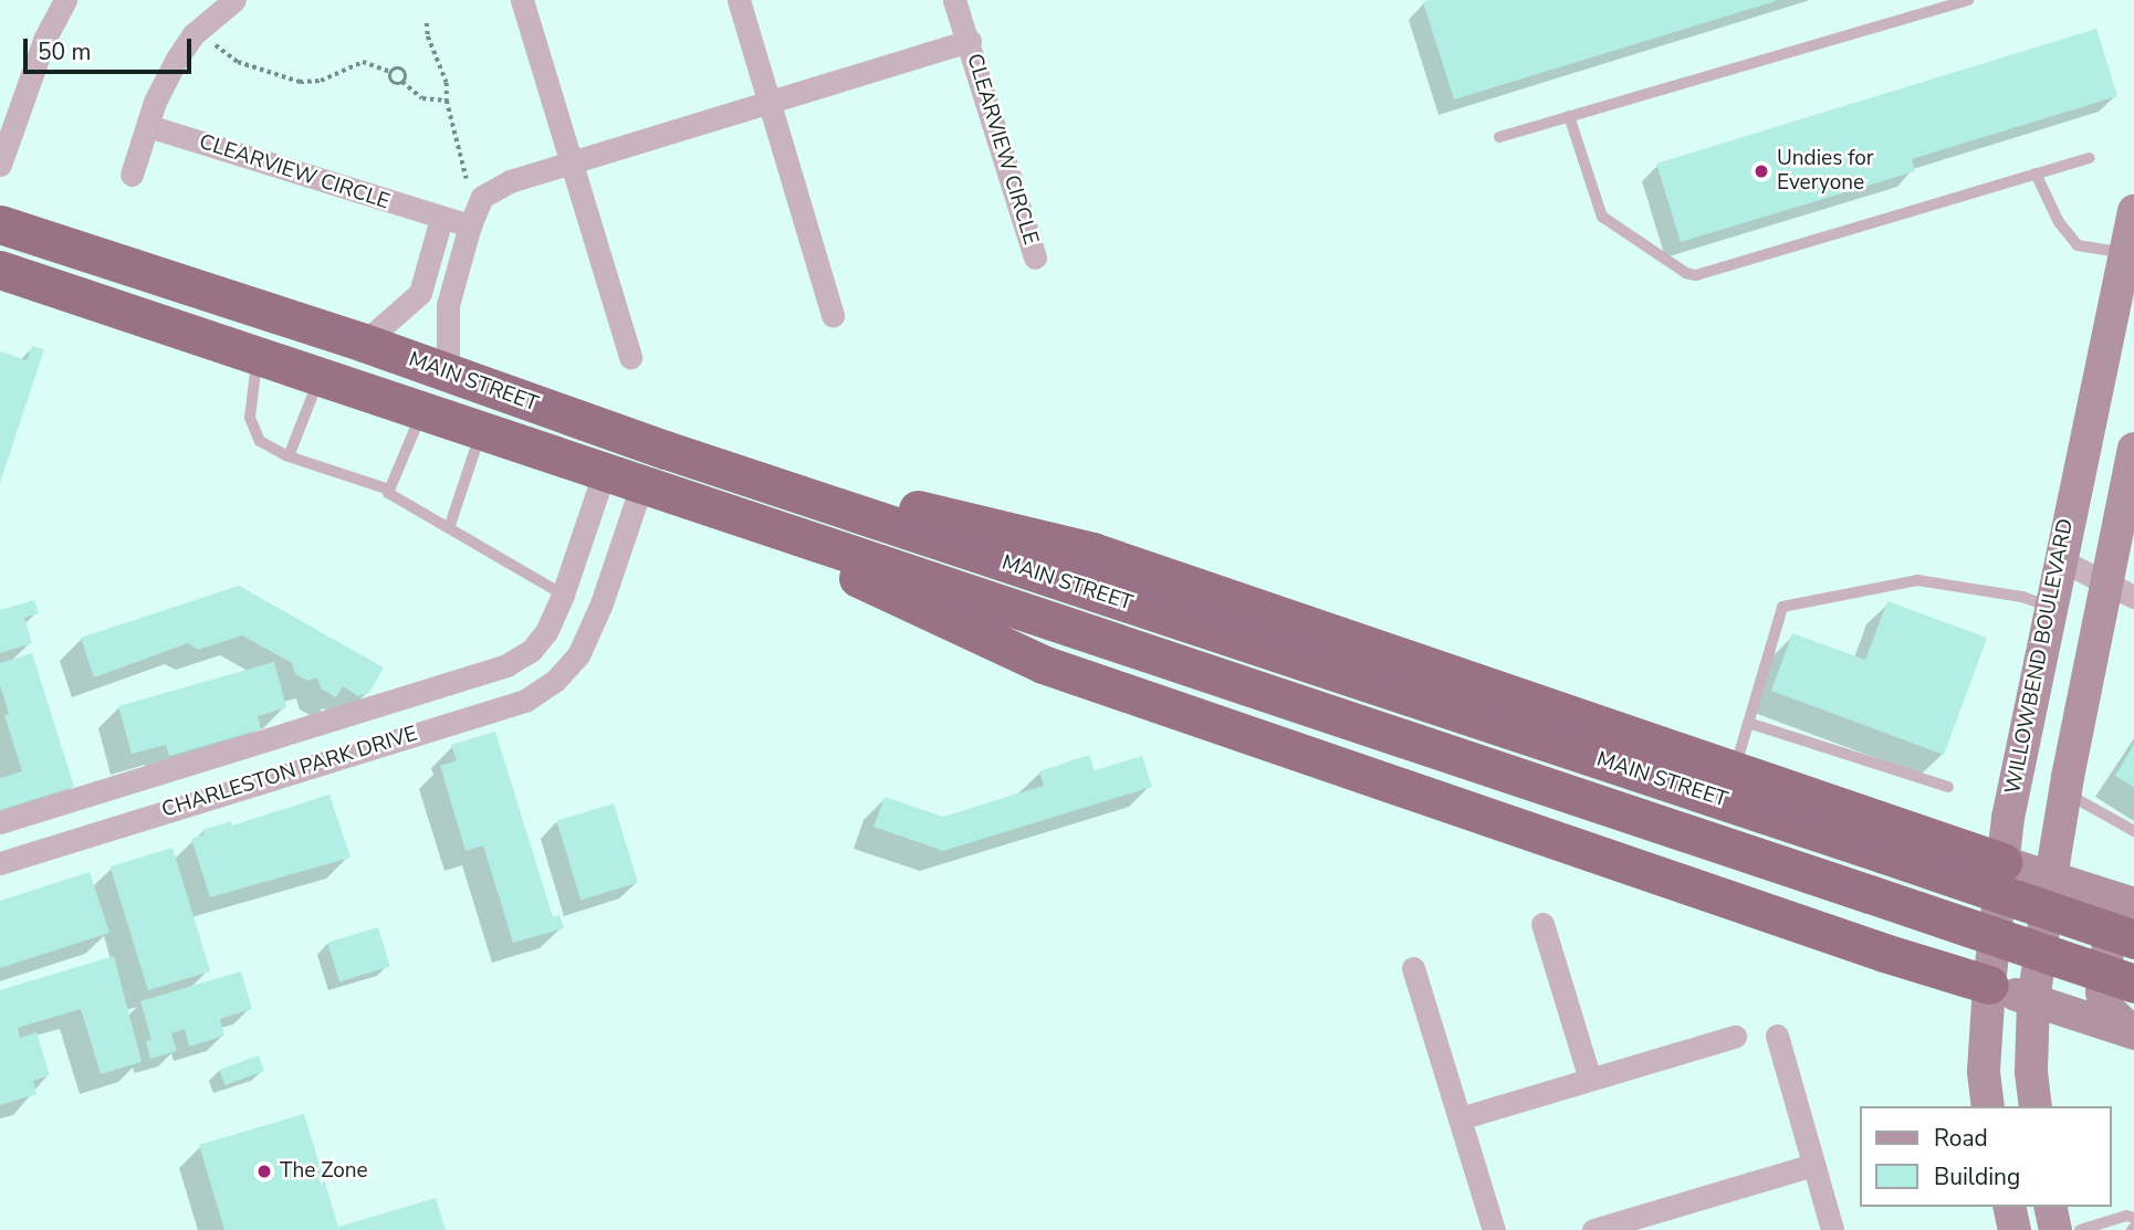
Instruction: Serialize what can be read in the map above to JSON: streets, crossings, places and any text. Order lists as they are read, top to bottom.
{
  "streets": {
    "highway": ["MAIN STREET"],
    "main road": ["WILLOWBEND BOULEVARD"],
    "street": ["CLEARVIEW CIRCLE", "CHARLESTON PARK DRIVE"]
  },
  "crossings": [
    ["MAIN STREET", "CHARLESTON PARK DRIVE"]
  ],
  "places": ["Undies for Everyone", "The Zone"],
  "legend": ["Road", "Building"],
  "scale_bar": "50 m"
}
